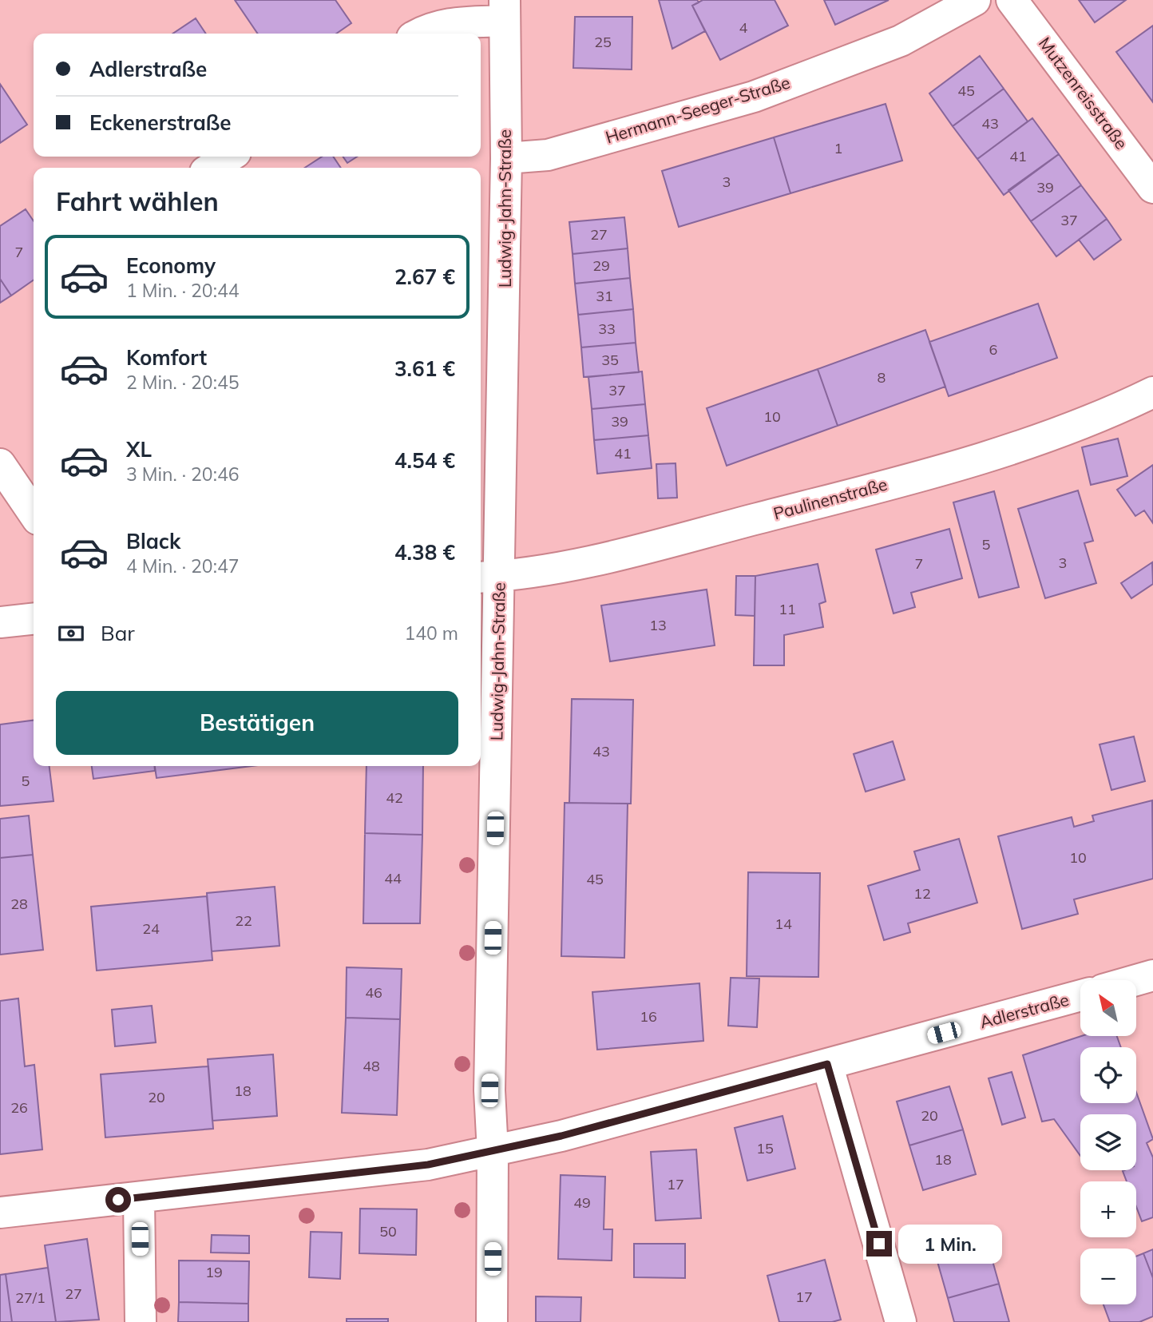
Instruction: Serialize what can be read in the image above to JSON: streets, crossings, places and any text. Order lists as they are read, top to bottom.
{
  "streets": {
    "street": [
      "Mutzenreisstraße",
      "Hermann-Seeger-Straße",
      "Ludwig-Jahn-Straße",
      "Paulinenstraße",
      "Adlerstraße"
    ]
  },
  "crossings": [
    ["Hermann-Seeger-Straße", "Ludwig-Jahn-Straße"],
    ["Ludwig-Jahn-Straße", "Paulinenstraße"],
    ["Ludwig-Jahn-Straße", "Adlerstraße"]
  ],
  "house_numbers": [
    "4",
    "25",
    "45",
    "43",
    "1",
    "41",
    "3",
    "39",
    "37",
    "27",
    "7",
    "29",
    "31",
    "33",
    "6",
    "35",
    "8",
    "37",
    "10",
    "39",
    "41",
    "5",
    "3",
    "7",
    "11",
    "13",
    "43",
    "5",
    "42",
    "10",
    "44",
    "45",
    "12",
    "28",
    "22",
    "14",
    "24",
    "46",
    "16",
    "48",
    "18",
    "20",
    "26",
    "20",
    "15",
    "18",
    "17",
    "49",
    "50",
    "19",
    "27",
    "17",
    "27/1"
  ],
  "north": "top left",
  "page": {
    "banner": ["Adlerstraße", "Eckenerstraße"],
    "heading": "Fahrt wählen",
    "list": [
      {
        "name": "Economy",
        "note": "1 Min. · 20:44",
        "value": "2.67 €"
      },
      {
        "name": "Komfort",
        "note": "2 Min. · 20:45",
        "value": "3.61 €"
      },
      {
        "name": "XL",
        "note": "3 Min. · 20:46",
        "value": "4.54 €"
      },
      {
        "name": "Black",
        "note": "4 Min. · 20:47",
        "value": "4.38 €"
      }
    ],
    "pay": ["Bar", "140 m"],
    "buttons": "Bestätigen",
    "map_buttons": ["+", "−"],
    "bubble": "1 Min."
  }
}
